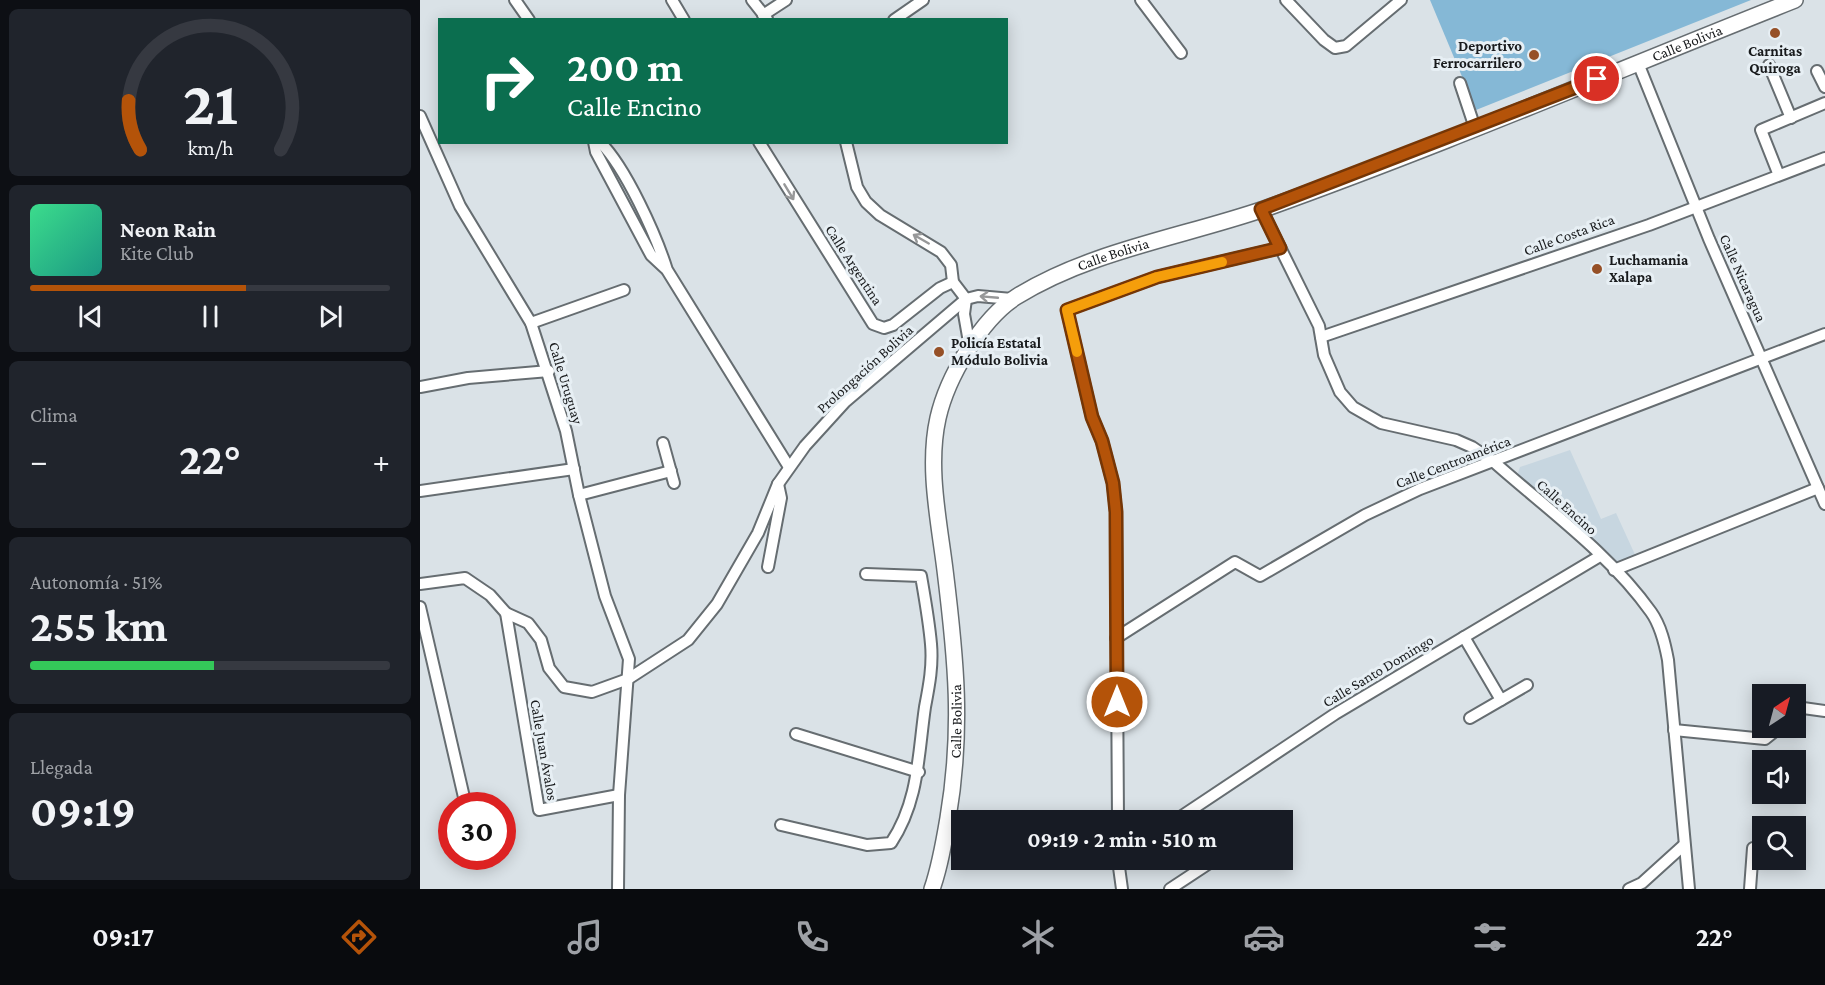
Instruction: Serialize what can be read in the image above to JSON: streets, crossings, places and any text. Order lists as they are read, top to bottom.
{
  "streets": {
    "main road": ["Calle Bolivia"],
    "street": [
      "Calle Costa Rica",
      "Calle Argentina",
      "Calle Nicaragua",
      "Prolongación Bolivia",
      "Calle Uruguay",
      "Calle Centroamérica",
      "Calle Encino",
      "Calle Santo Domingo",
      "Calle Juan Ávalos"
    ]
  },
  "crossings": [
    ["Calle Bolivia", "Calle Nicaragua"],
    ["Calle Bolivia", "Calle Encino"],
    ["Calle Costa Rica", "Calle Nicaragua"],
    ["Calle Costa Rica", "Calle Encino"],
    ["Calle Nicaragua", "Calle Centroamérica"],
    ["Prolongación Bolivia", "Calle Uruguay"],
    ["Prolongación Bolivia", "Calle Juan Ávalos"],
    ["Calle Uruguay", "Calle Juan Ávalos"],
    ["Calle Centroamérica", "Calle Encino"],
    ["Calle Encino", "Calle Santo Domingo"]
  ],
  "places": [
    "Carnitas Quiroga",
    "Deportivo Ferrocarrilero",
    "Luchamania Xalapa",
    "Policía Estatal Módulo Bolivia"
  ],
  "north": "top right",
  "page": {
    "turn": ["200 m", "Calle Encino"],
    "song": ["Neon Rain", "Kite Club"],
    "tile": [
      "Clima",
      ["Autonomía · 51%", "255 km"],
      ["Llegada", "09:19"]
    ],
    "heat": ["−", "22°", "+"],
    "limit": "30",
    "trip": "09:19 · 2 min · 510 m",
    "tabs": ["09:17", "22°"],
    "gauge": ["21", "km/h"]
  }
}
